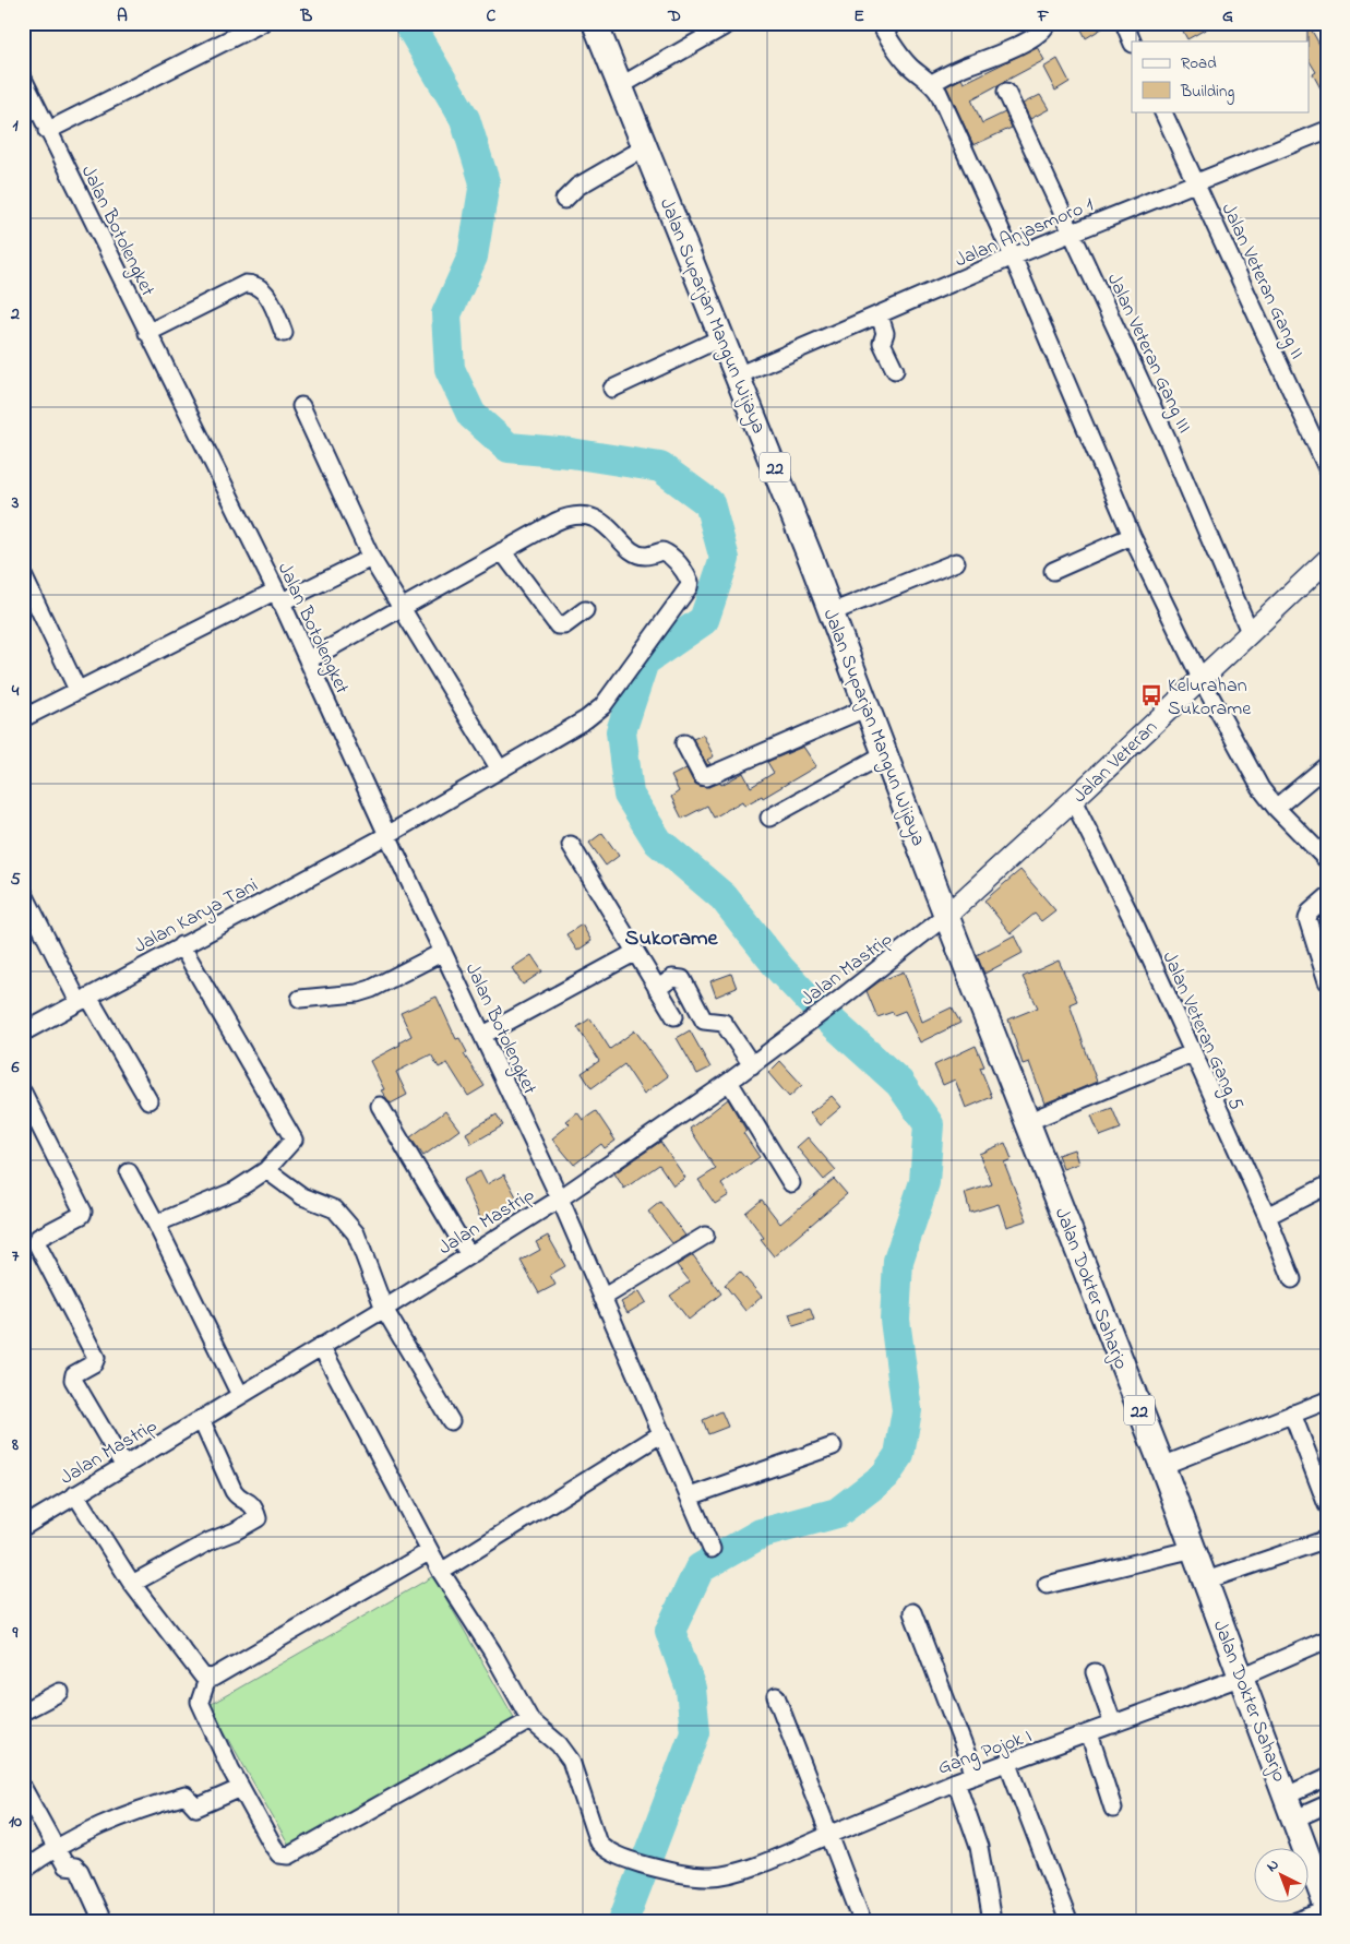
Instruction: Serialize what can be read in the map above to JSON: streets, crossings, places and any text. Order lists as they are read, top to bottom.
{
  "streets": {
    "highway": ["Jalan Suparjan Mangun Wijaya", "22", "Jalan Dokter Saharjo"],
    "main road": ["Jalan Veteran"],
    "street": [
      "Jalan Botolengket",
      "Jalan Anjasmoro 1",
      "Jalan Veteran Gang II",
      "Jalan Veteran Gang III",
      "Jalan Karya Tani",
      "Jalan Mastrip",
      "Jalan Veteran Gang 5",
      "Gang Pojok I"
    ]
  },
  "crossings": [
    ["Jalan Botolengket", "Jalan Karya Tani"],
    ["Jalan Botolengket", "Jalan Mastrip"],
    ["Jalan Anjasmoro 1", "Jalan Veteran Gang II"],
    ["Jalan Anjasmoro 1", "Jalan Suparjan Mangun Wijaya"],
    ["Jalan Anjasmoro 1", "Jalan Veteran Gang III"],
    ["Jalan Suparjan Mangun Wijaya", "Jalan Veteran"],
    ["Jalan Suparjan Mangun Wijaya", "Jalan Mastrip"],
    ["Jalan Suparjan Mangun Wijaya", "Jalan Dokter Saharjo"],
    ["Jalan Veteran Gang III", "Jalan Veteran"],
    ["Jalan Veteran", "Jalan Mastrip"],
    ["Jalan Veteran", "Jalan Veteran Gang 5"],
    ["Jalan Veteran", "Jalan Dokter Saharjo"],
    ["Jalan Mastrip", "Jalan Dokter Saharjo"],
    ["Jalan Dokter Saharjo", "Gang Pojok I"]
  ],
  "districts": ["Sukorame"],
  "places": {
    "bus stop": ["Kelurahan Sukorame"]
  },
  "legend": ["Road", "Building"],
  "north": "top left",
  "grid": {
    "columns": [
      "A",
      "B",
      "C",
      "D",
      "E",
      "F",
      "G"
    ],
    "rows": [
      "1",
      "2",
      "3",
      "4",
      "5",
      "6",
      "7",
      "8",
      "9",
      "10"
    ]
  }
}
